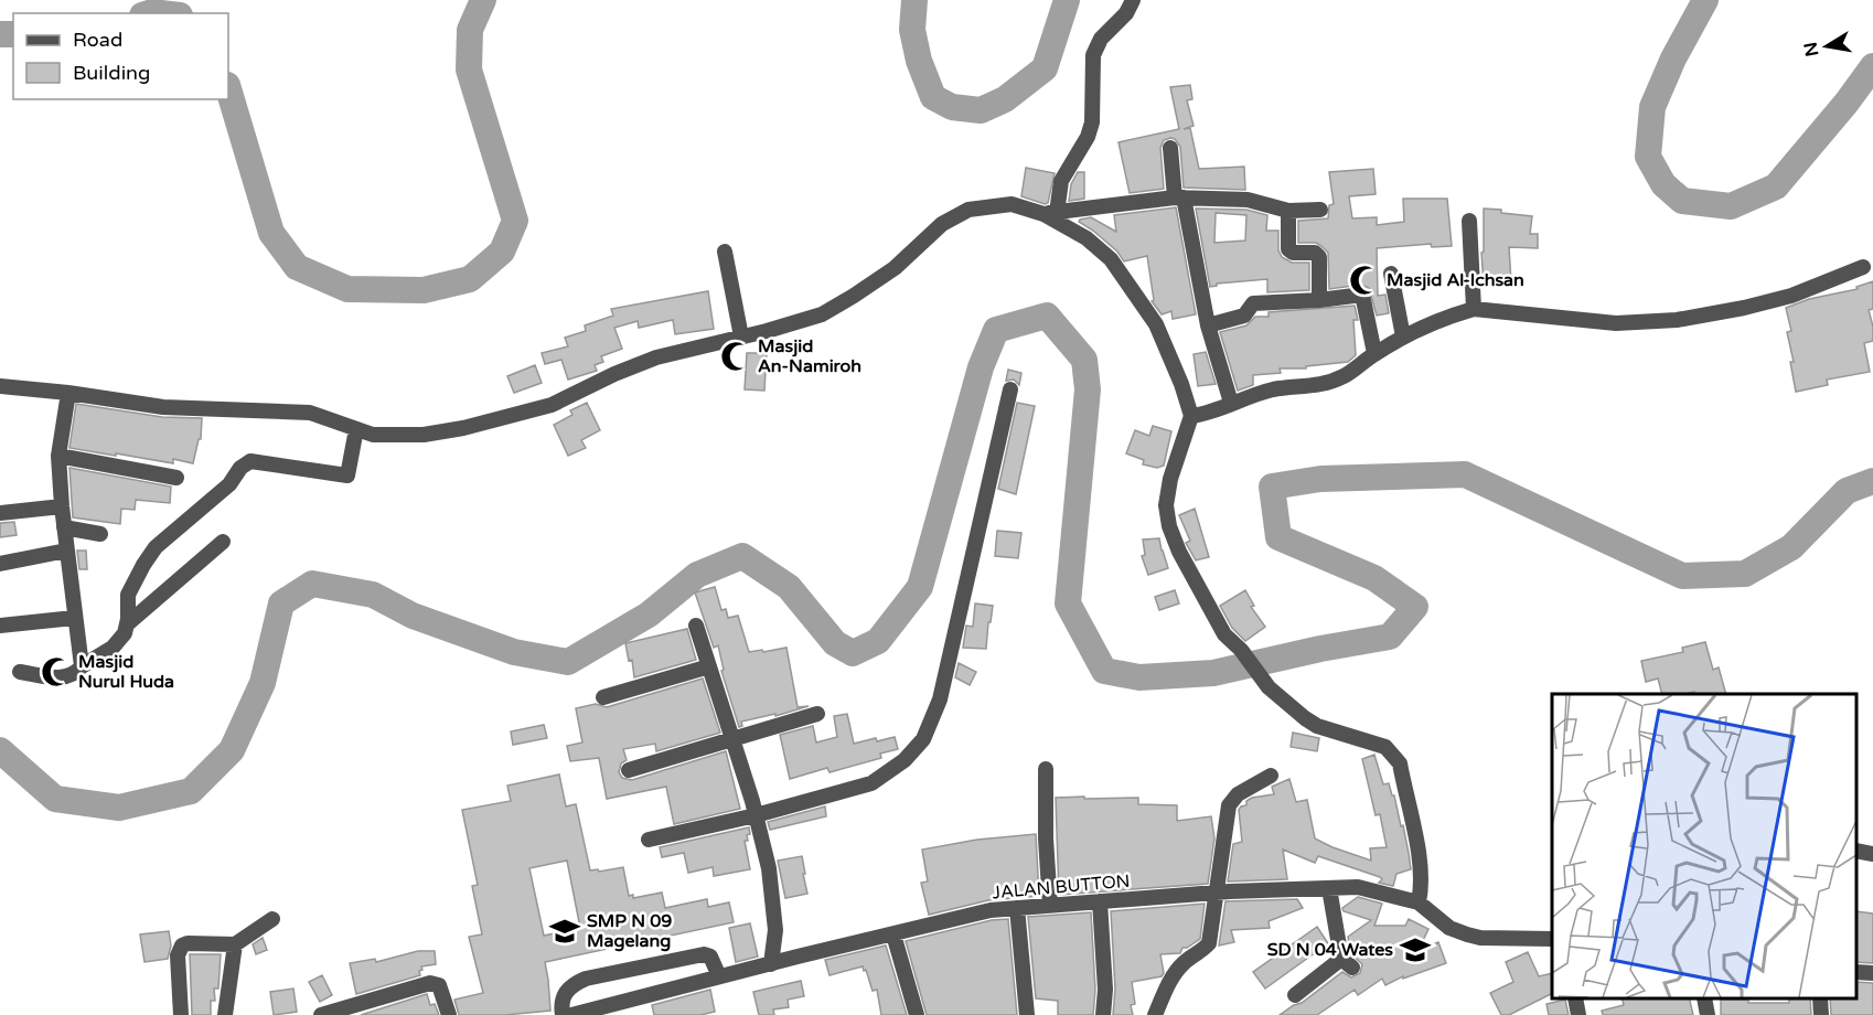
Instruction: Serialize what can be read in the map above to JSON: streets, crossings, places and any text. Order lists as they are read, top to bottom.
{
  "streets": {
    "street": ["JALAN BUTTON"]
  },
  "places": {
    "mosque": ["Masjid Al-Ichsan", "Masjid An-Namiroh", "Masjid Nurul Huda"],
    "school or university": ["SMP N 09 Magelang", "SD N 04 Wates"]
  },
  "legend": ["Road", "Building"],
  "north": "left"
}
